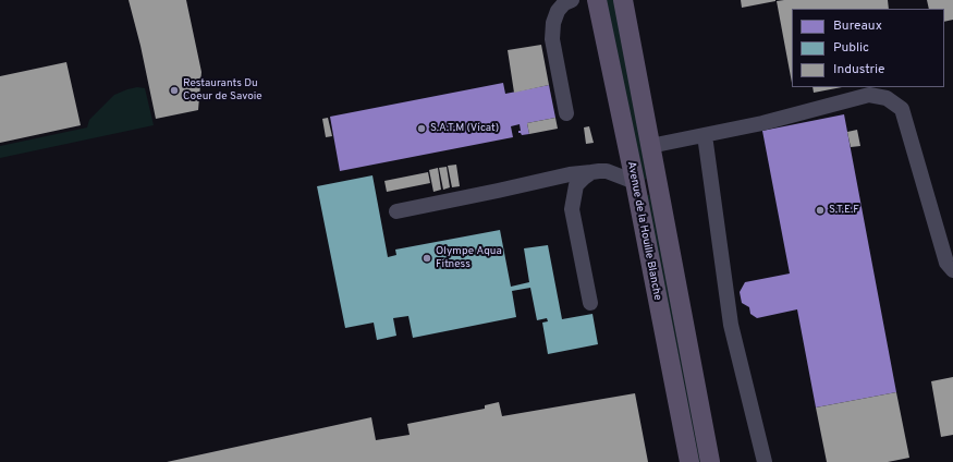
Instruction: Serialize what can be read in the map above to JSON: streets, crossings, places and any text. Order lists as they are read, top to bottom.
{
  "streets": {
    "main road": ["Avenue de la Houille Blanche"]
  },
  "places": [
    "Restaurants Du Coeur de Savoie",
    "S.A.T.M (Vicat)",
    "S.T.E.F",
    "Olympe Aqua Fitness"
  ],
  "legend": ["Bureaux", "Public", "Industrie"]
}
